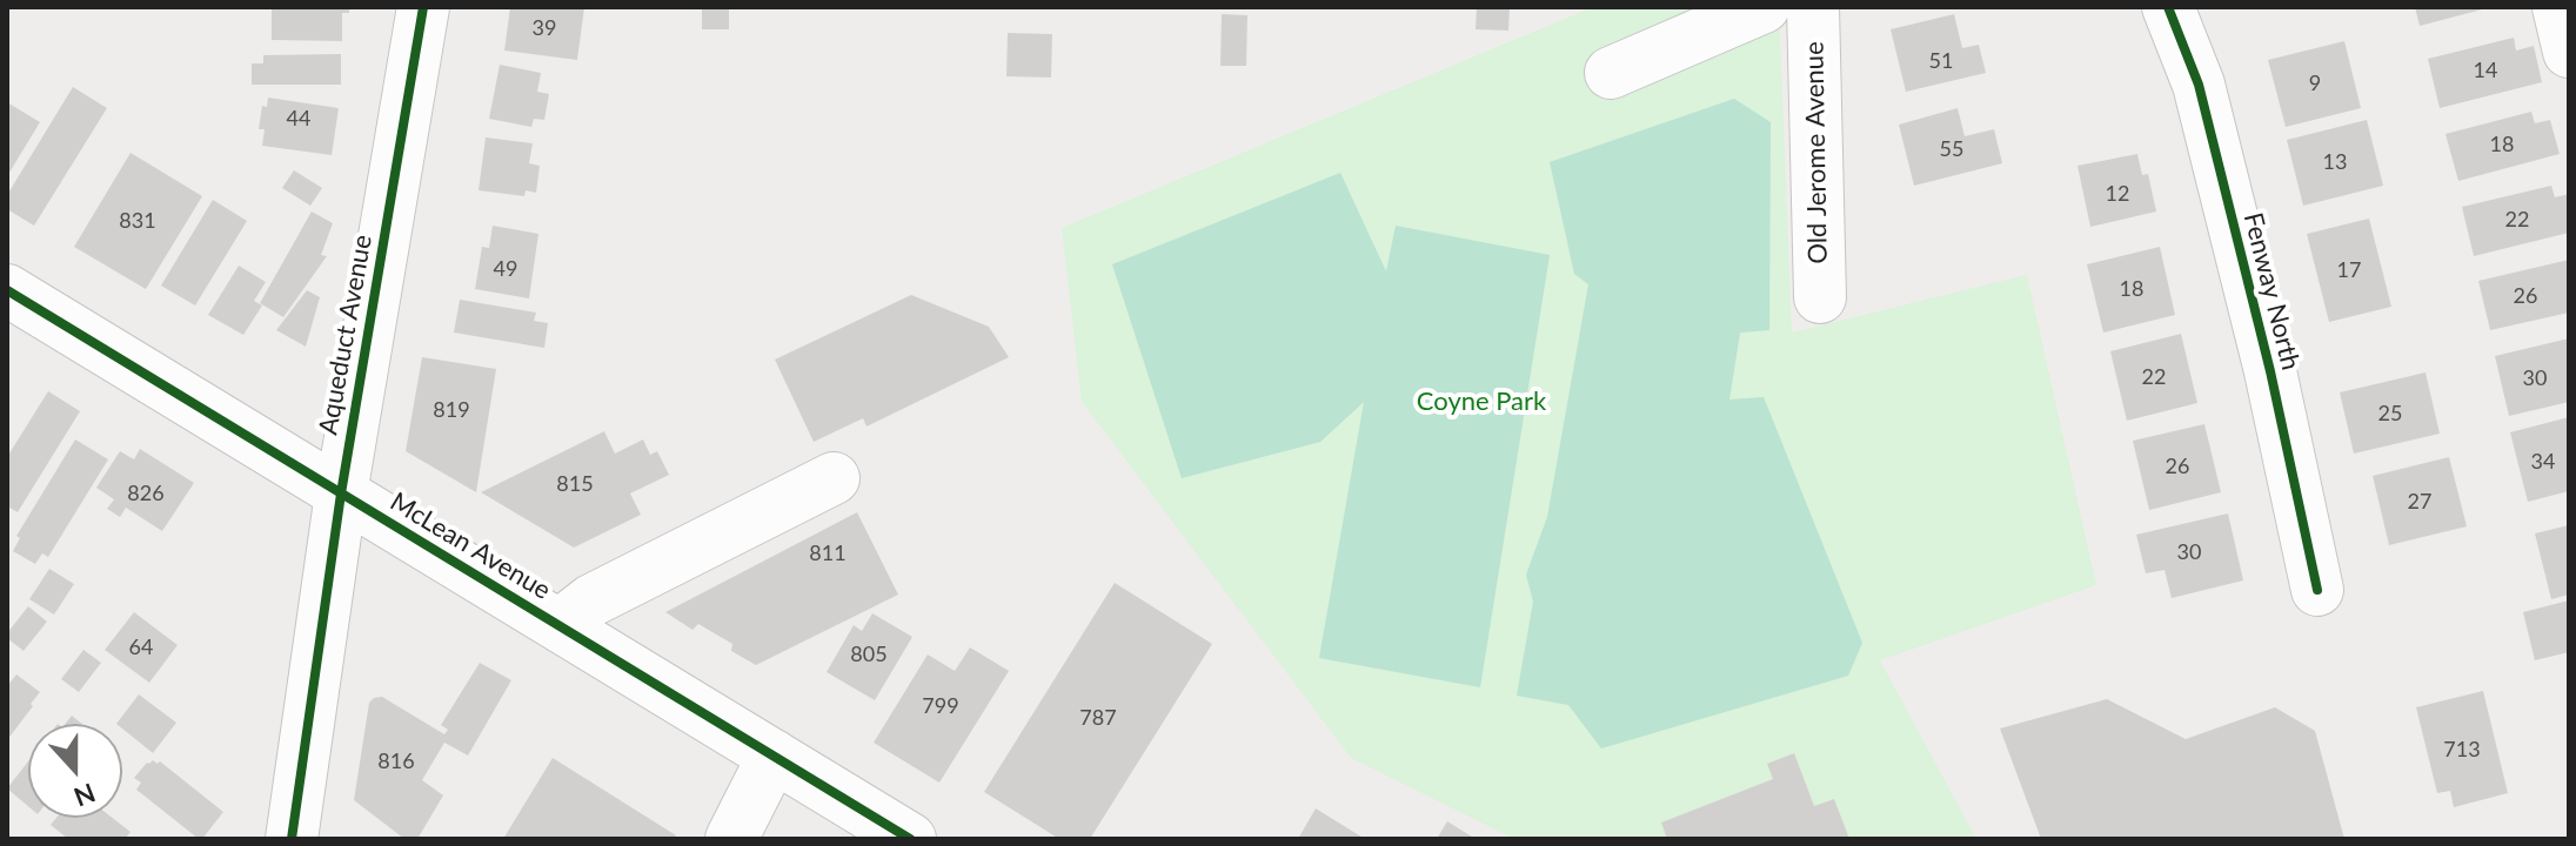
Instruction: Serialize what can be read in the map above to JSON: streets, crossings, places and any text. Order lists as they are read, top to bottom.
{
  "streets": {
    "street": [
      "Old Jerome Avenue",
      "Fenway North",
      "Aqueduct Avenue",
      "McLean Avenue"
    ]
  },
  "crossings": [
    ["Aqueduct Avenue", "McLean Avenue"]
  ],
  "parks": ["Coyne Park"],
  "house_numbers": [
    "39",
    "51",
    "14",
    "9",
    "44",
    "18",
    "55",
    "13",
    "12",
    "22",
    "831",
    "49",
    "17",
    "18",
    "26",
    "22",
    "30",
    "819",
    "25",
    "34",
    "26",
    "815",
    "826",
    "27",
    "30",
    "811",
    "64",
    "805",
    "799",
    "787",
    "713",
    "816"
  ],
  "north": "bottom"
}
